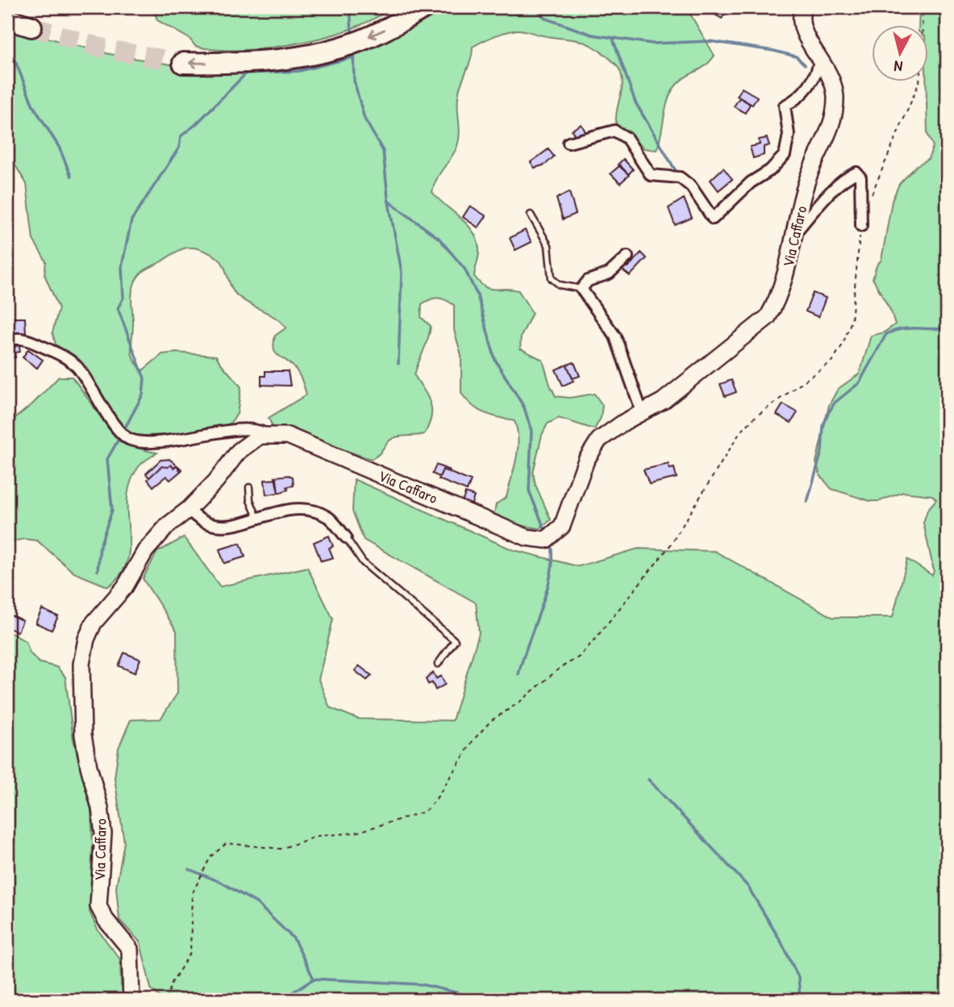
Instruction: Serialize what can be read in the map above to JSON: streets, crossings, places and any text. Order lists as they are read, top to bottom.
{
  "streets": {
    "street": ["Via Caffaro"]
  },
  "north": "bottom"
}
